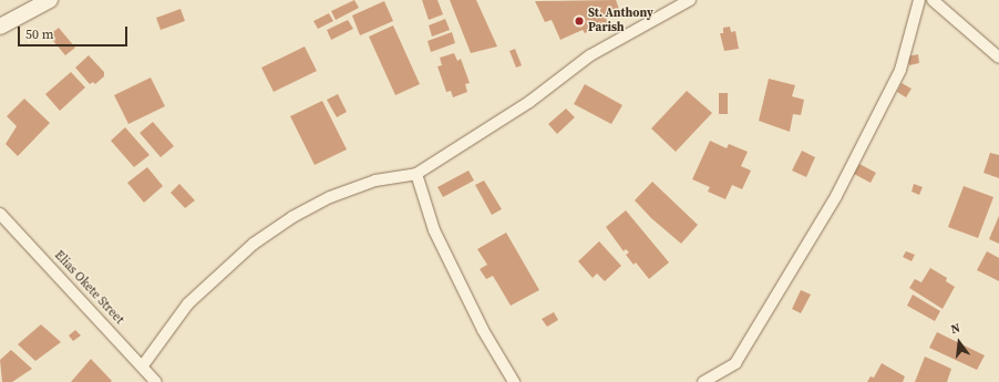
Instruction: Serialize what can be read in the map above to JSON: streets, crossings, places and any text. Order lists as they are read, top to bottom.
{
  "streets": {
    "street": ["Elias Okete Street"]
  },
  "places": ["St. Anthony Parish"],
  "scale_bar": "50 m",
  "north": "top"
}
